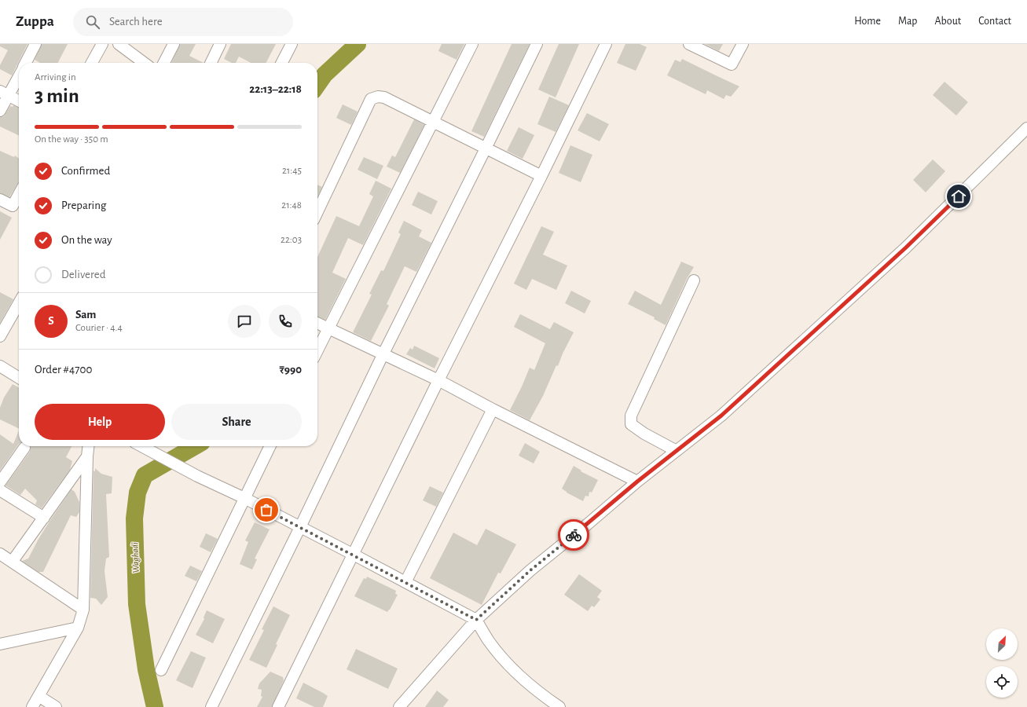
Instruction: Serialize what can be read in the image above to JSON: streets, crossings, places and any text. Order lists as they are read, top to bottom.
{
  "water": ["Waghadi"],
  "north": "top right",
  "page": {
    "header": "Zuppa",
    "search": "Search here",
    "nav": [
      "Home",
      "Map",
      "About",
      "Contact"
    ],
    "heading": ["3 min", "Arriving in", "22:13–22:18"],
    "panel": [
      "Sam",
      "Courier · 4.4",
      "Order #4700",
      "₹990"
    ],
    "bar": "On the way · 350 m",
    "list": [
      ["Confirmed", "21:45"],
      ["Preparing", "21:48"],
      ["On the way", "22:03"],
      "Delivered"
    ],
    "round": "S",
    "buttons": ["Help", "Share"]
  }
}
